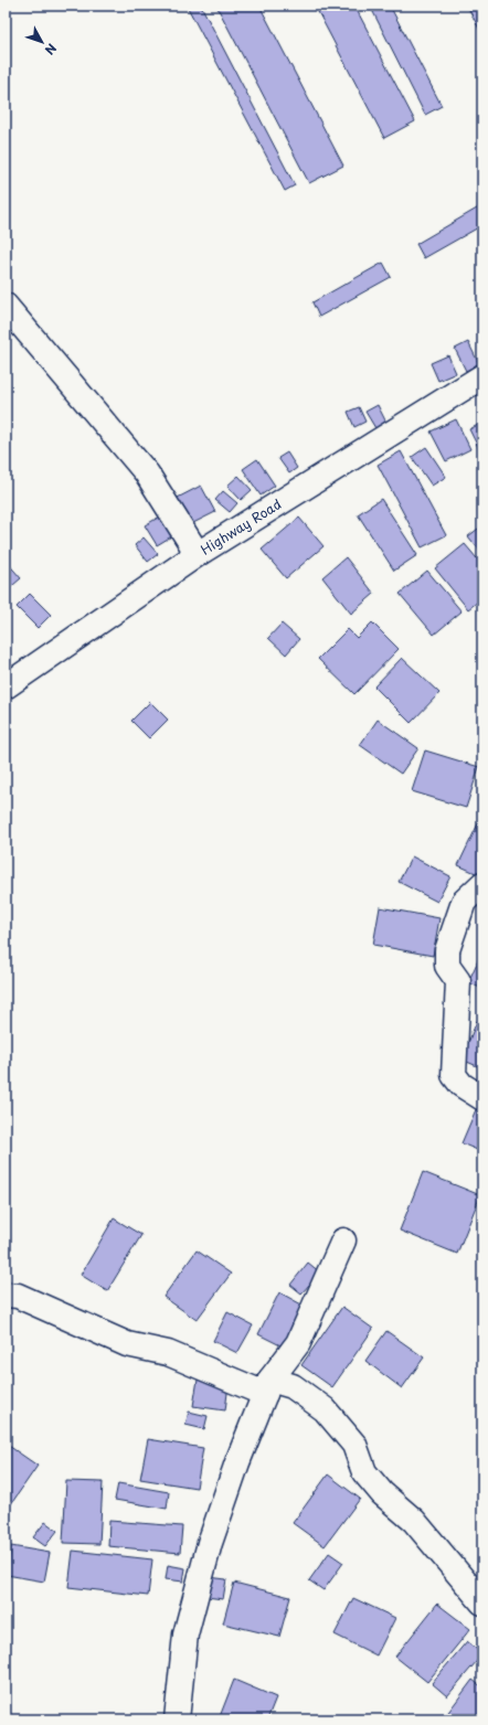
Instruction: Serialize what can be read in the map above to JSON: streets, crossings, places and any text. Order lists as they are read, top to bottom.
{
  "streets": {
    "street": ["Highway Road"]
  },
  "north": "bottom right"
}
